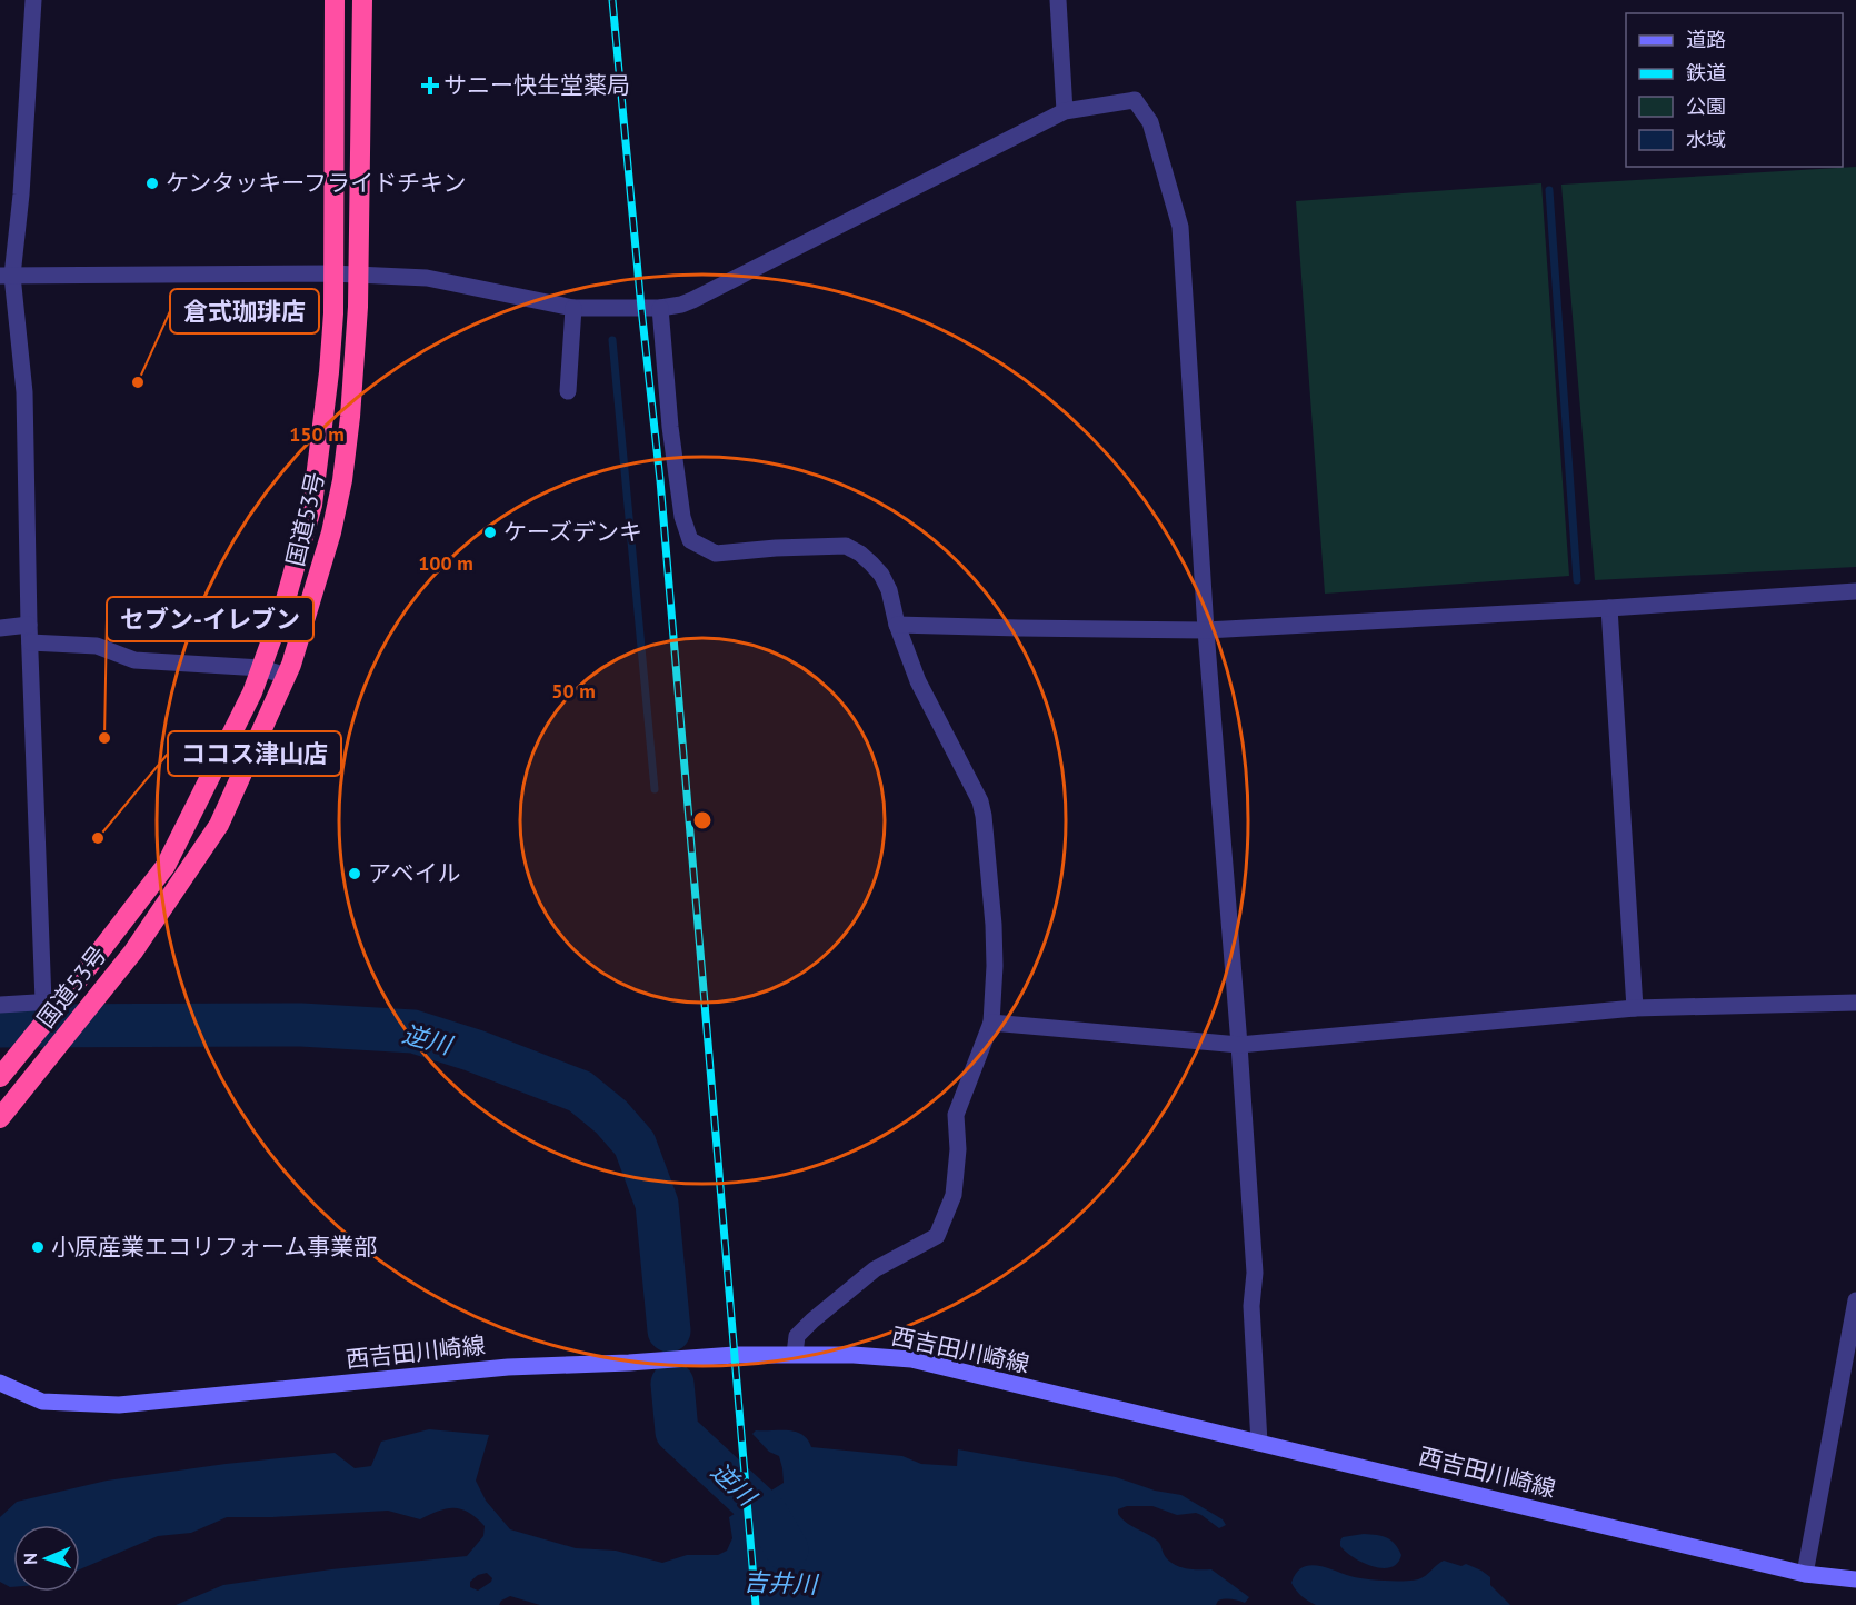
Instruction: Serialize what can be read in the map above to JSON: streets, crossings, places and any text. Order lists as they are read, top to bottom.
{
  "streets": {
    "highway": ["国道53号"],
    "main road": ["西吉田川崎線"]
  },
  "water": ["逆川", "吉井川"],
  "places": {
    "health": ["サニー快生堂薬局"],
    "other": [
      "ケンタッキーフライドチキン",
      "倉式珈琲店",
      "ケーズデンキ",
      "セブン-イレブン",
      "ココス津山店",
      "アベイル",
      "小原産業エコリフォーム事業部"
    ]
  },
  "legend": [
    "道路",
    "鉄道",
    "公園",
    "水域"
  ],
  "north": "left",
  "rings": ["150 m", "100 m", "50 m"]
}
